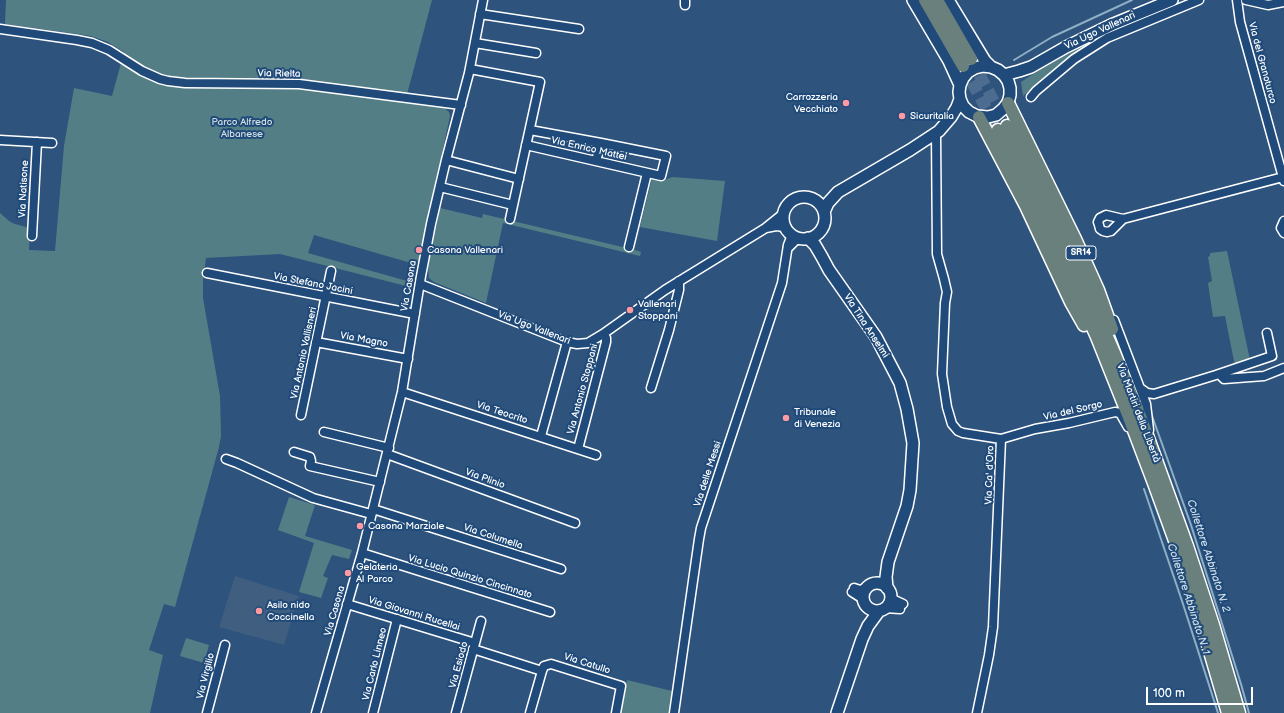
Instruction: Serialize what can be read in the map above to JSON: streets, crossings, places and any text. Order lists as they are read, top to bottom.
{
  "streets": {
    "main road": ["SR14", "Via Martiri della Libertà"],
    "street": [
      "Via Ugo Vallenari",
      "Via del Granoturco",
      "Via Rielta",
      "Via Enrico Mattei",
      "Via Natisone",
      "Via Stefano Jacini",
      "Via Casona",
      "Via Tina Anselmi",
      "Via Magno",
      "Via Antonio Vallisneri",
      "Via Antonio Stoppani",
      "Via del Sorgo",
      "Via Teocrito",
      "Via delle Messi",
      "Via Ca' d'Oro",
      "Via Plinio",
      "Via Columella",
      "Via Lucio Quinzio Cincinnato",
      "Via Giovanni Rucellai",
      "Via Carlo Linneo",
      "Via Catullo",
      "Via Esiodo",
      "Via Virgilio"
    ]
  },
  "crossings": [
    ["Via Ugo Vallenari", "SR14"],
    ["Via Ugo Vallenari", "Via Casona"],
    ["Via Ugo Vallenari", "Via Tina Anselmi"],
    ["Via Ugo Vallenari", "Via Antonio Stoppani"],
    ["Via Ugo Vallenari", "Via delle Messi"],
    ["Via Rielta", "Via Casona"],
    ["SR14", "Via Martiri della Libertà"],
    ["Via Stefano Jacini", "Via Casona"],
    ["Via Stefano Jacini", "Via Antonio Vallisneri"],
    ["Via Casona", "Via Magno"],
    ["Via Casona", "Via Teocrito"],
    ["Via Casona", "Via Plinio"],
    ["Via Casona", "Via Columella"],
    ["Via Casona", "Via Lucio Quinzio Cincinnato"],
    ["Via Casona", "Via Giovanni Rucellai"],
    ["Via Tina Anselmi", "Via delle Messi"],
    ["Via Magno", "Via Antonio Vallisneri"],
    ["Via Antonio Stoppani", "Via Teocrito"],
    ["Via del Sorgo", "Via Martiri della Libertà"],
    ["Via del Sorgo", "Via Ca' d'Oro"],
    ["Via Giovanni Rucellai", "Via Carlo Linneo"],
    ["Via Giovanni Rucellai", "Via Catullo"],
    ["Via Giovanni Rucellai", "Via Esiodo"]
  ],
  "water": ["Collettore Abbinato N. 2", "Collettore Abbinato N. 1"],
  "parks": ["Parco Alfredo Albanese"],
  "places": [
    "Carrozzeria Vecchiato",
    "Sicuritalia",
    "Casona Vallenari",
    "Vallenari Stoppani",
    "Tribunale di Venezia",
    "Casona Marziale",
    "Gelateria Al Parco",
    "Asilo nido Coccinella"
  ],
  "scale_bar": "100 m"
}
